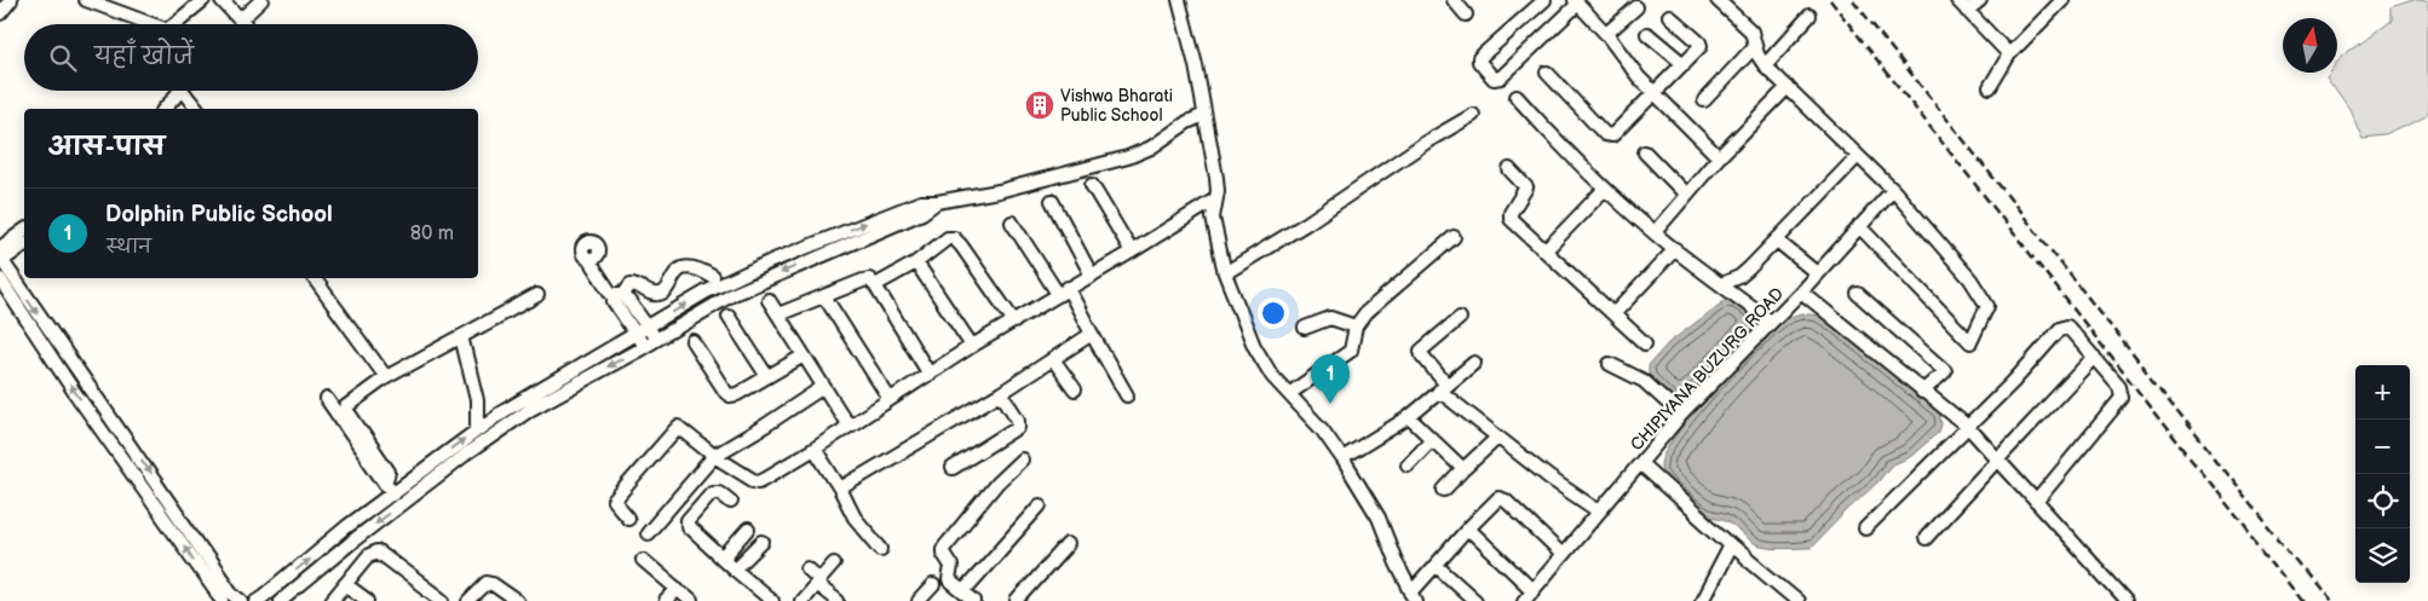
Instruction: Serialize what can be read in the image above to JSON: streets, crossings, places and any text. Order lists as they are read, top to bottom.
{
  "streets": {
    "street": ["CHIPIYANA BUZURG ROAD"]
  },
  "places": {
    "building": ["Vishwa Bharati Public School"]
  },
  "north": "top",
  "page": {
    "search": "यहाँ खोजें",
    "heading": "आस-पास",
    "list": [
      {
        "mark": "1",
        "name": "Dolphin Public School",
        "note": "स्थान",
        "value": "80 m"
      }
    ],
    "pins": "1",
    "map_buttons": ["+", "−"]
  }
}
